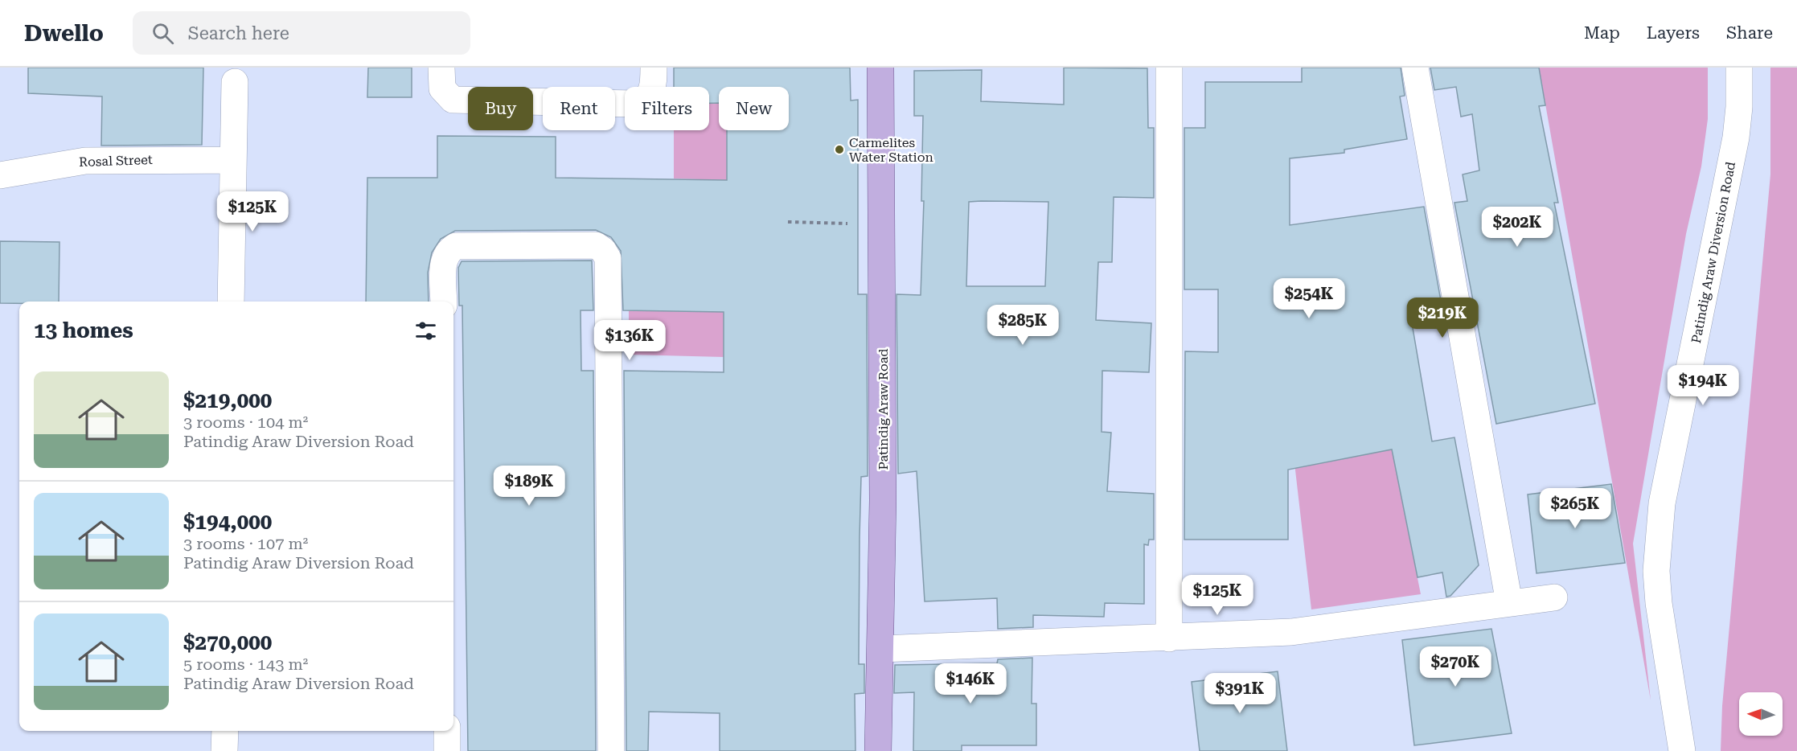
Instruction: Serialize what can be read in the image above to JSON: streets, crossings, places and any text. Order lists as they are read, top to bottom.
{
  "streets": {
    "main road": ["Patindig Araw Road"],
    "street": ["Rosal Street", "Patindig Araw Diversion Road"]
  },
  "places": ["Carmelites Water Station"],
  "north": "left",
  "page": {
    "header": "Dwello",
    "search": "Search here",
    "nav": ["Map", "Layers", "Share"],
    "chip": [
      "Buy",
      "Rent",
      "Filters",
      "New"
    ],
    "price": [
      "$125K",
      "$202K",
      "$254K",
      "$219K",
      "$285K",
      "$136K",
      "$194K",
      "$189K",
      "$265K",
      "$125K",
      "$270K",
      "$146K",
      "$391K"
    ],
    "heading": "13 homes",
    "list": [
      {
        "name": "$219,000",
        "note": "3 rooms · 104 m² · Patindig Araw Diversion Road"
      },
      {
        "name": "$194,000",
        "note": "3 rooms · 107 m² · Patindig Araw Diversion Road"
      },
      {
        "name": "$270,000",
        "note": "5 rooms · 143 m² · Patindig Araw Diversion Road"
      }
    ]
  }
}
